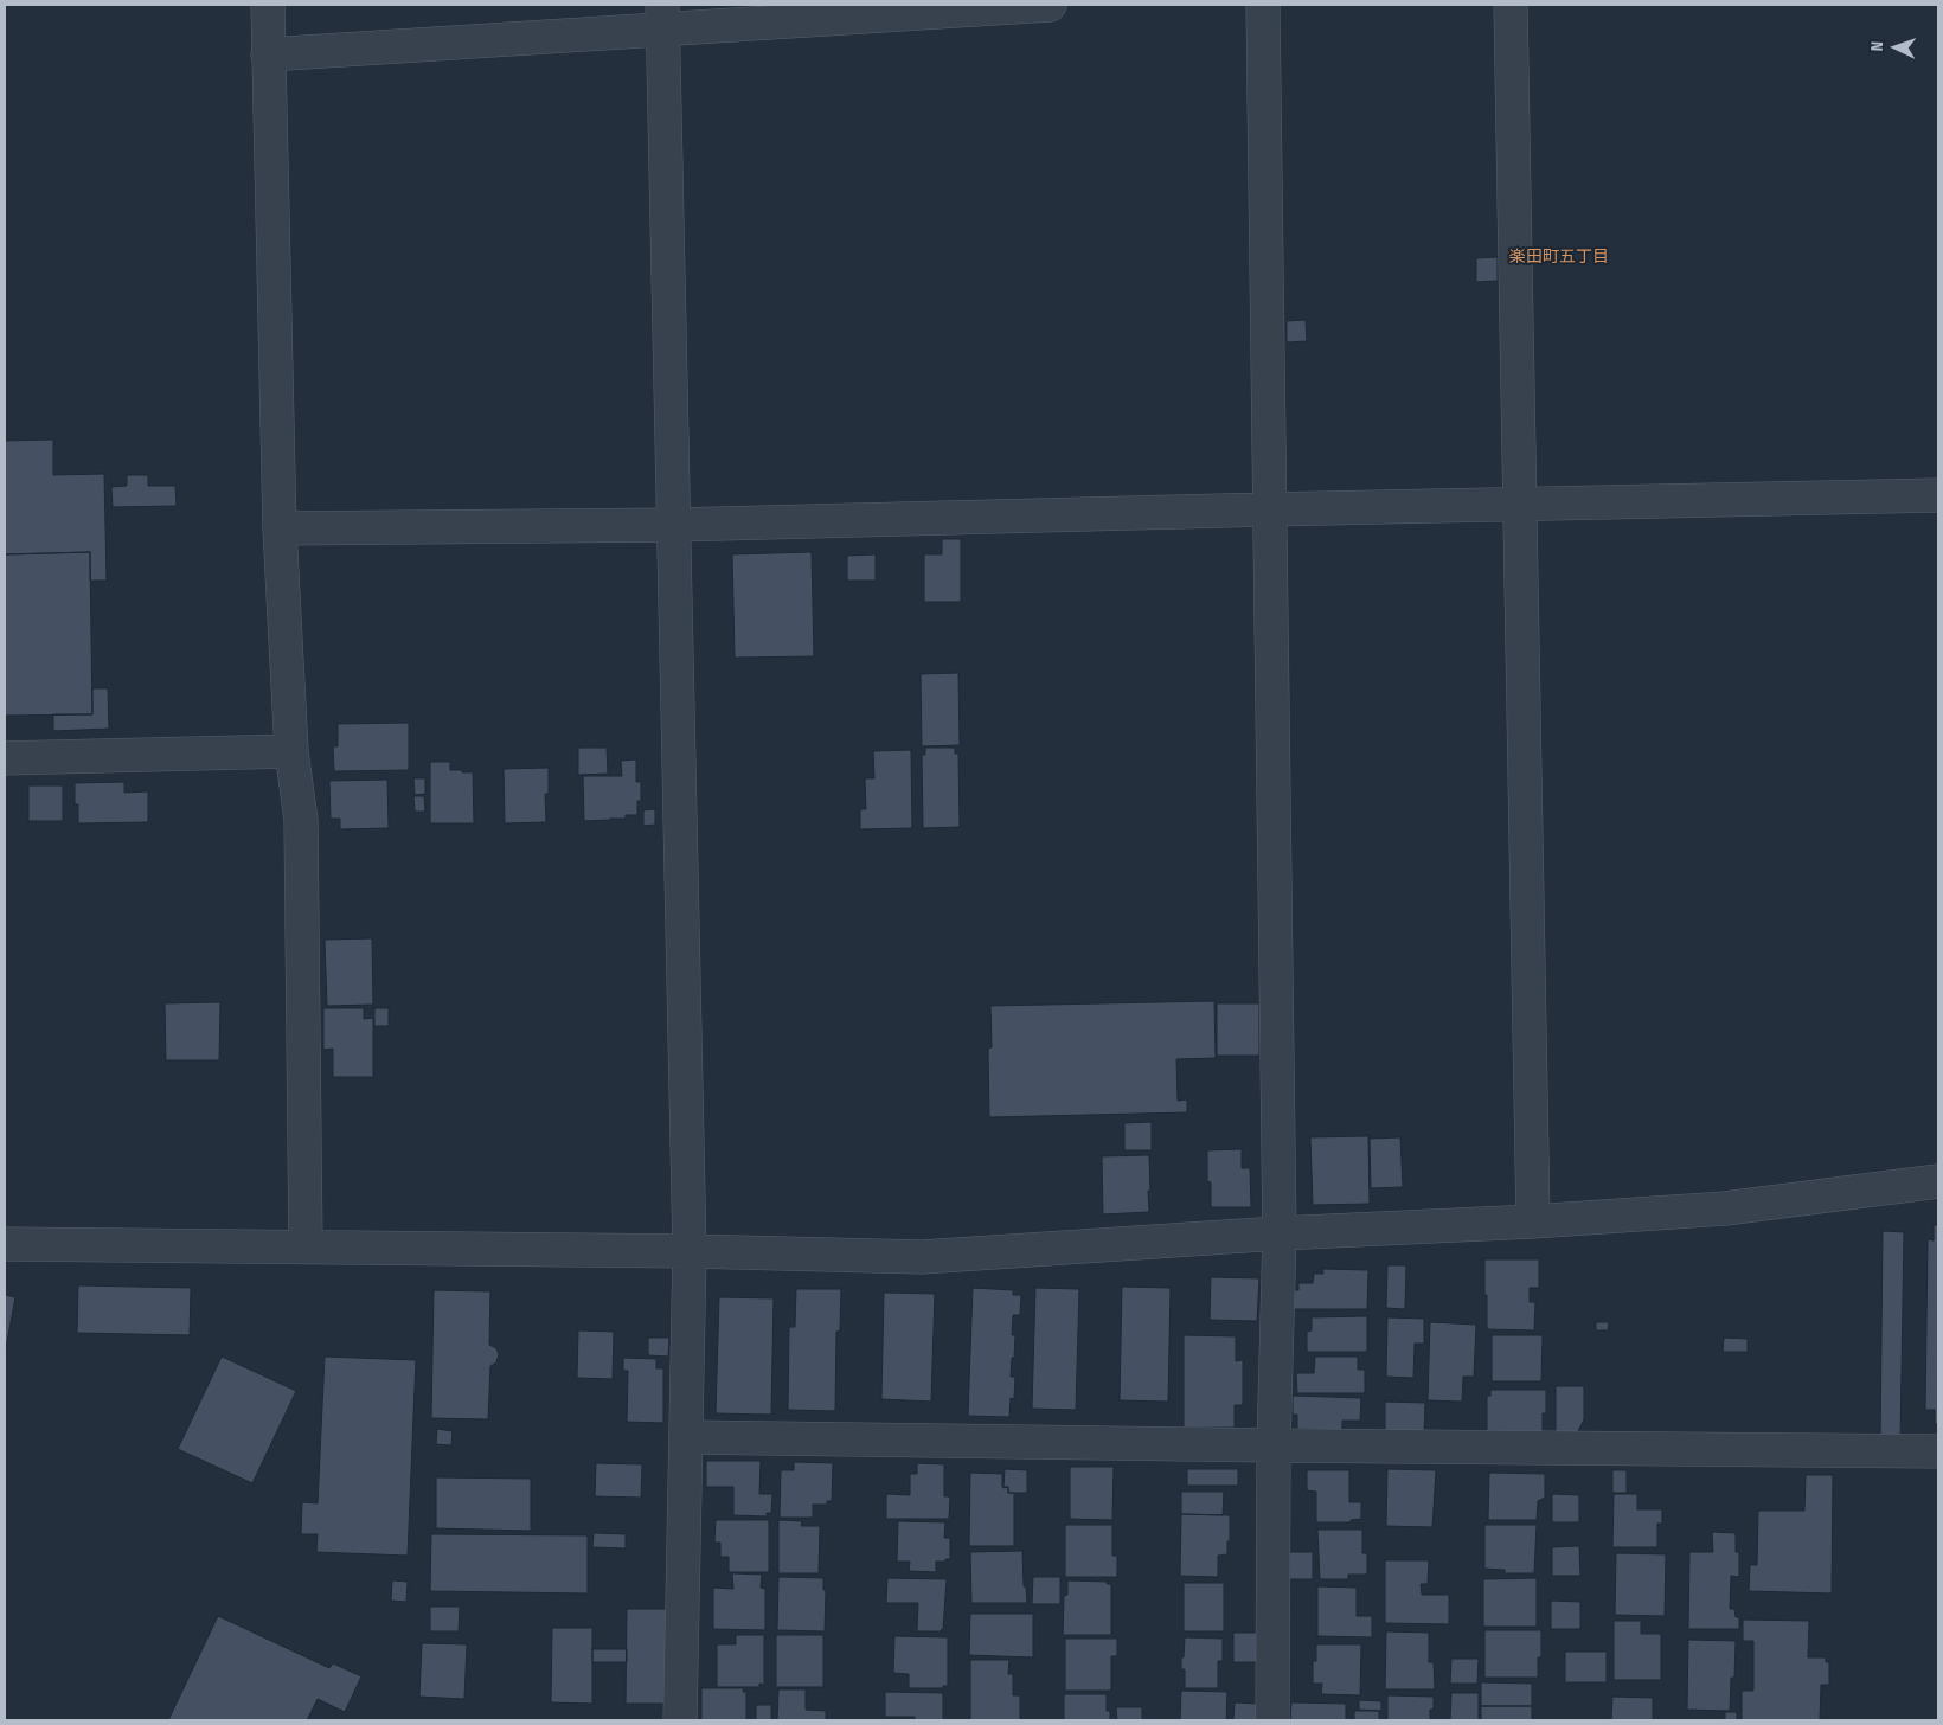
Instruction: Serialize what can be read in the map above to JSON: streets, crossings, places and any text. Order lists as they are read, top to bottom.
{
  "districts": ["楽田町五丁目"],
  "north": "left"
}
